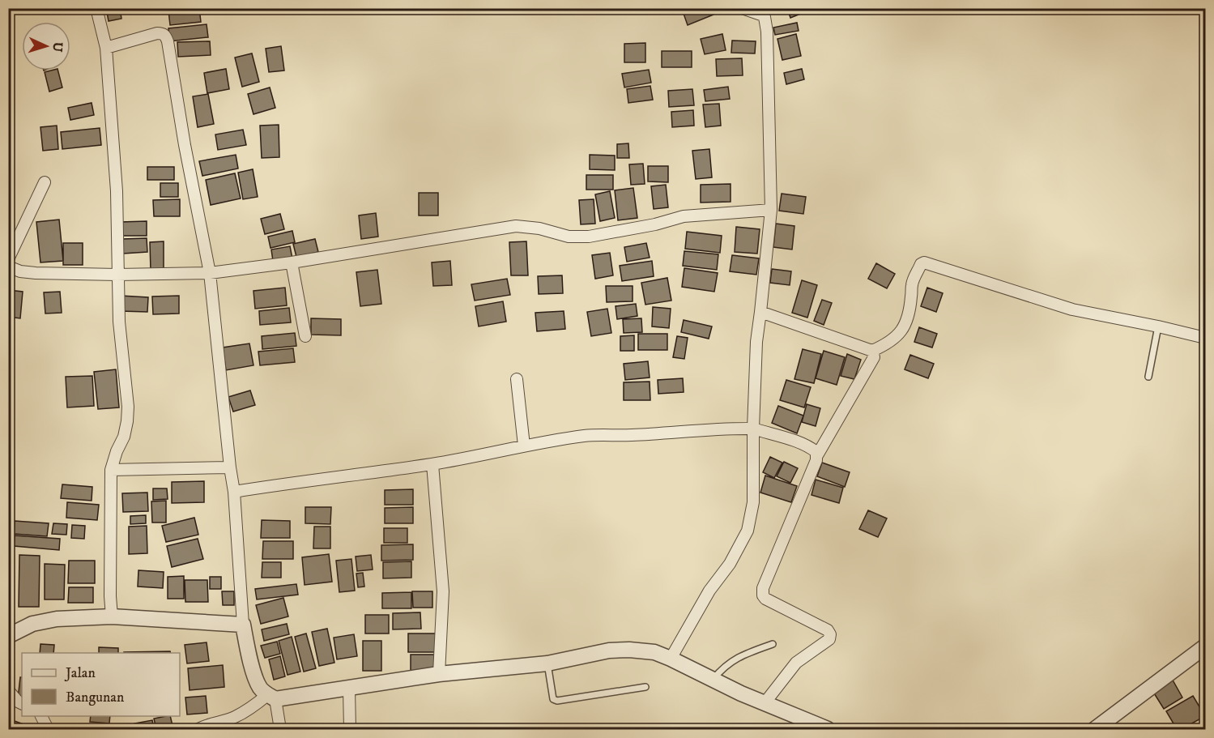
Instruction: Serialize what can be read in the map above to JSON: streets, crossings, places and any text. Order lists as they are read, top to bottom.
{
  "legend": ["Jalan", "Bangunan"],
  "north": "right"
}
